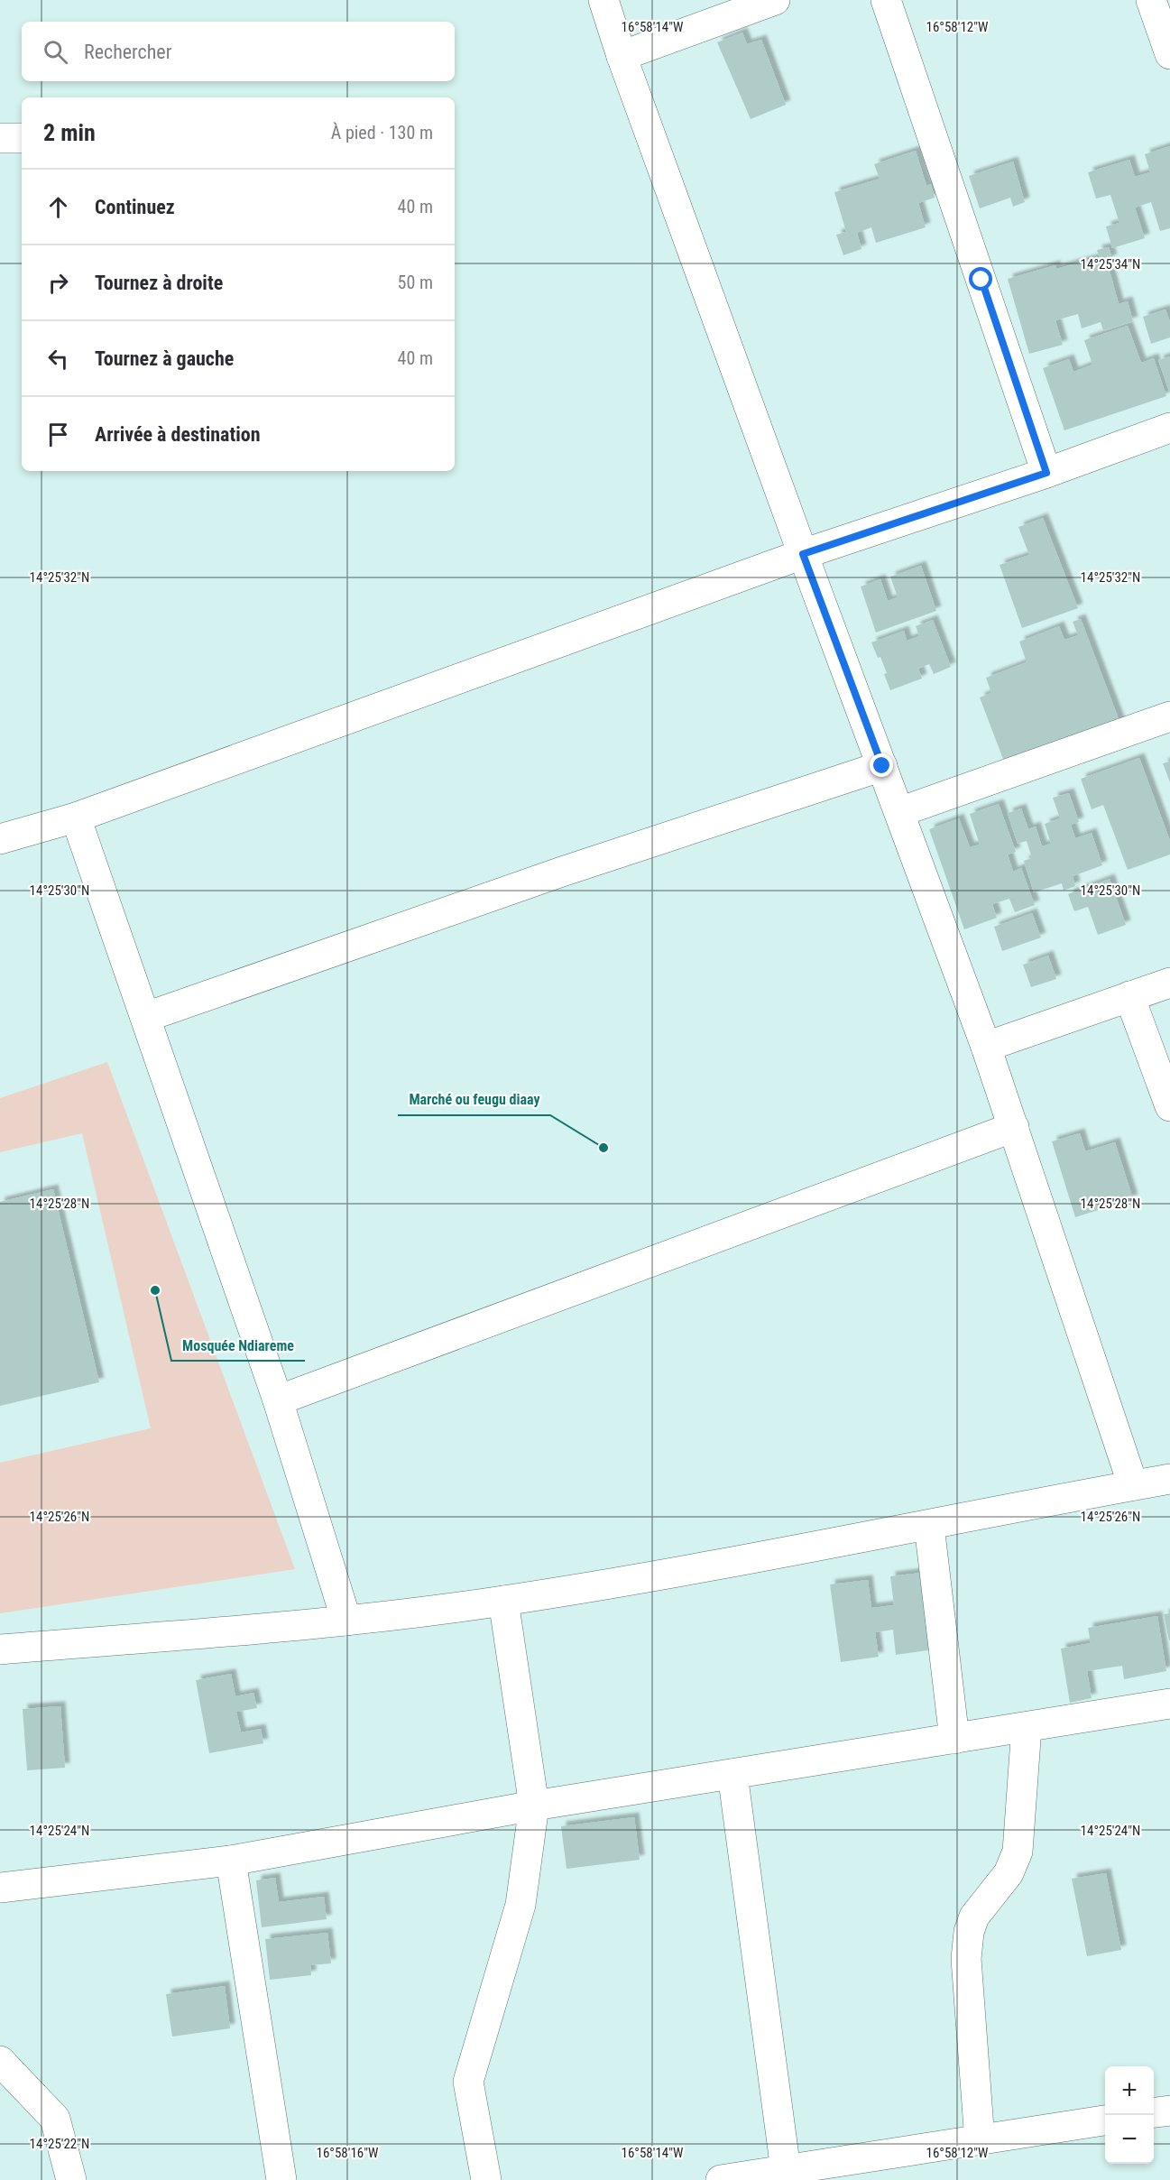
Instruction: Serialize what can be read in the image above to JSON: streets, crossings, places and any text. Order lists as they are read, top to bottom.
{
  "places": ["Marché ou feugu diaay", "Mosquée Ndiareme"],
  "page": {
    "search": "Rechercher",
    "heading": ["2 min", "À pied · 130 m"],
    "list": [
      ["Continuez", "40 m"],
      ["Tournez à droite", "50 m"],
      ["Tournez à gauche", "40 m"],
      "Arrivée à destination"
    ],
    "map_buttons": ["+", "−"]
  },
  "coordinates": [
    "16°58'14\"W",
    "16°58'12\"W",
    "14°25'34\"N",
    "14°25'32\"N",
    "14°25'30\"N",
    "14°25'28\"N",
    "14°25'26\"N",
    "14°25'24\"N",
    "14°25'22\"N",
    "16°58'16\"W"
  ]
}
